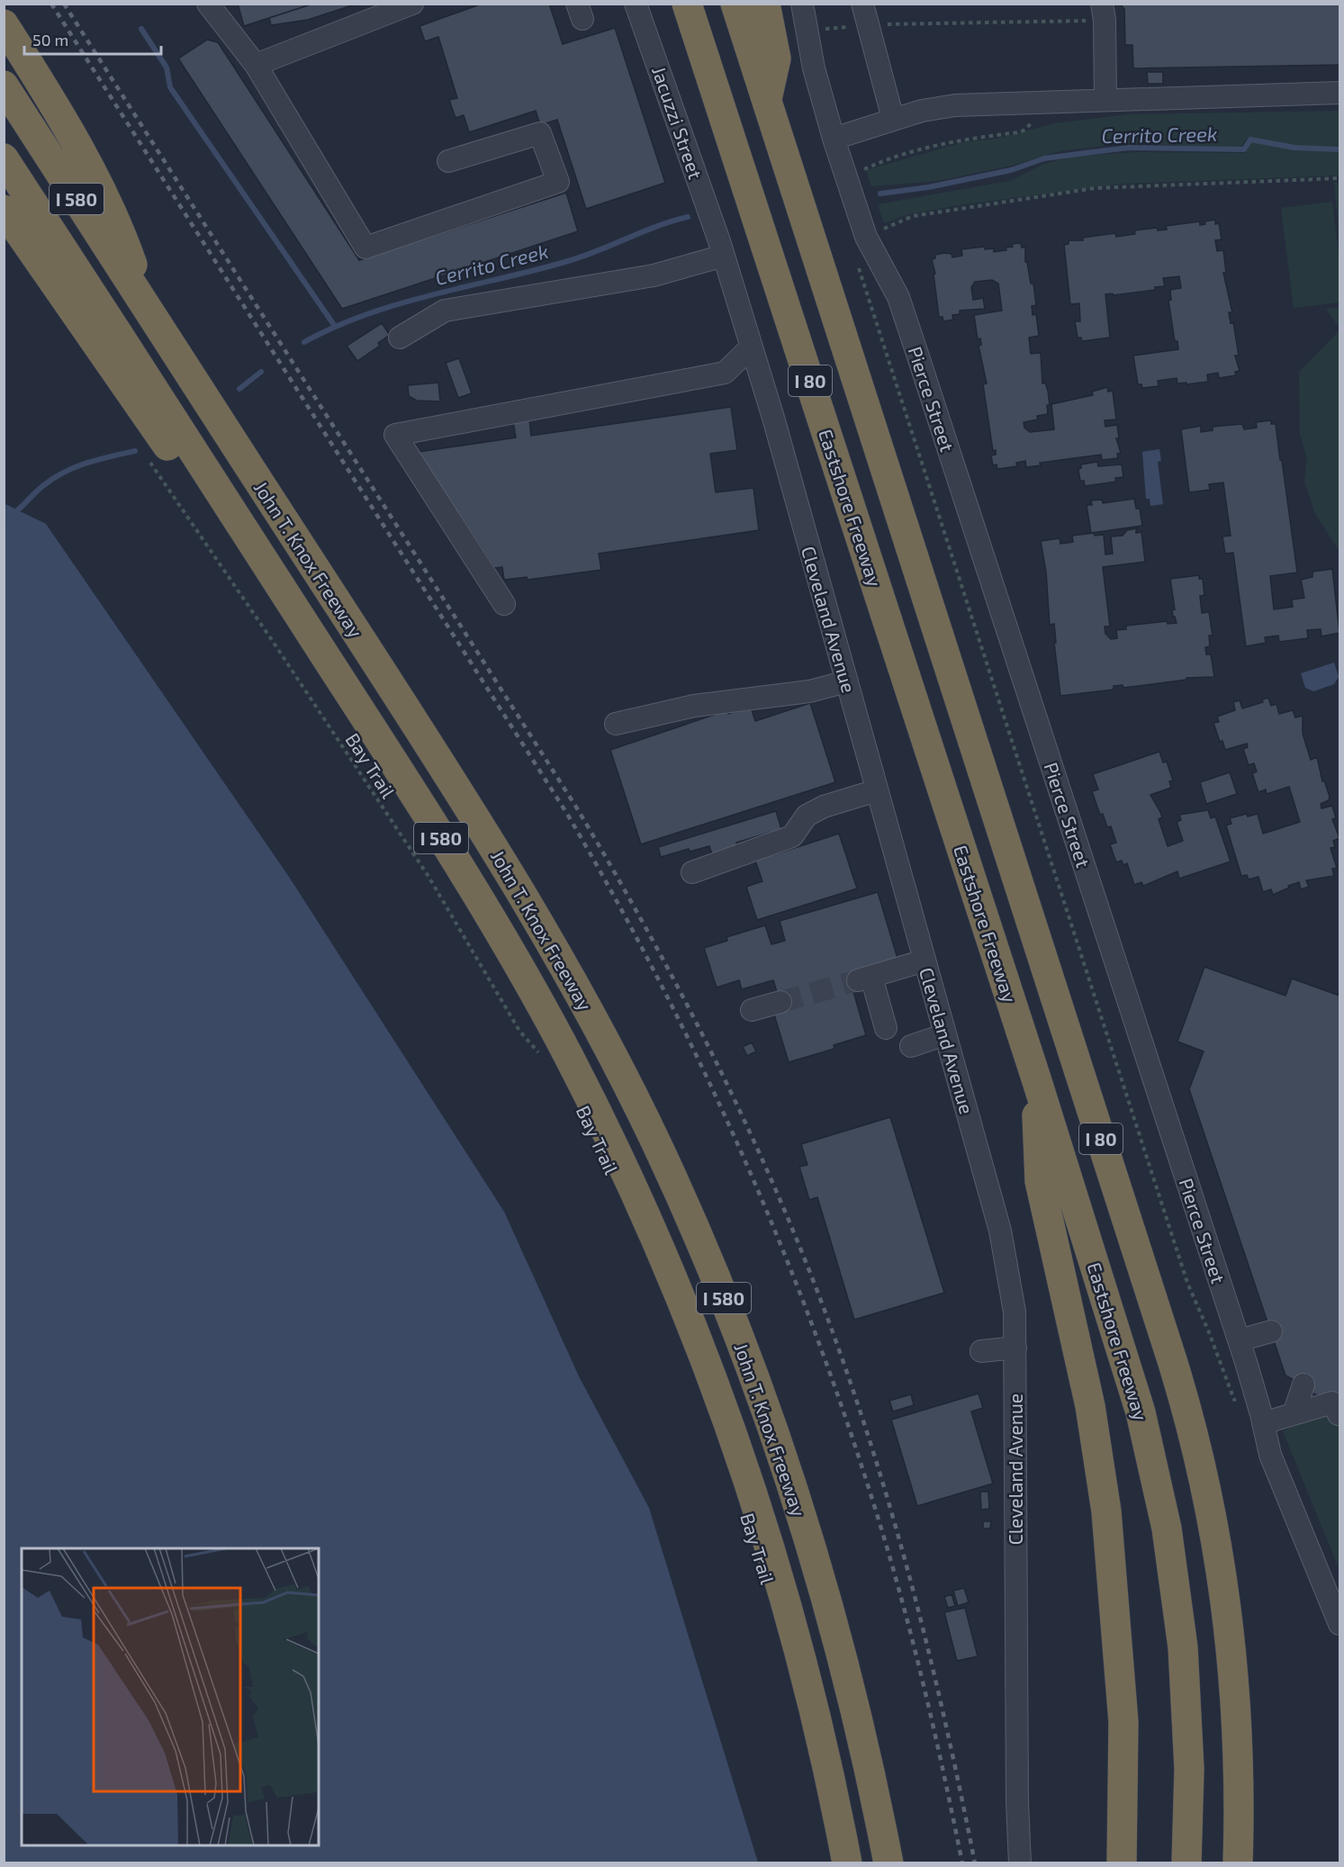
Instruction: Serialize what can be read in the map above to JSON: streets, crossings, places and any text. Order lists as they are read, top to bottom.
{
  "streets": {
    "highway": [
      "I 580",
      "I 80",
      "Eastshore Freeway",
      "John T. Knox Freeway"
    ],
    "street": ["Jacuzzi Street", "Pierce Street", "Cleveland Avenue"],
    "path": ["Bay Trail"]
  },
  "crossings": [
    ["Jacuzzi Street", "Cleveland Avenue"]
  ],
  "water": ["Cerrito Creek"],
  "scale_bar": "50 m"
}
